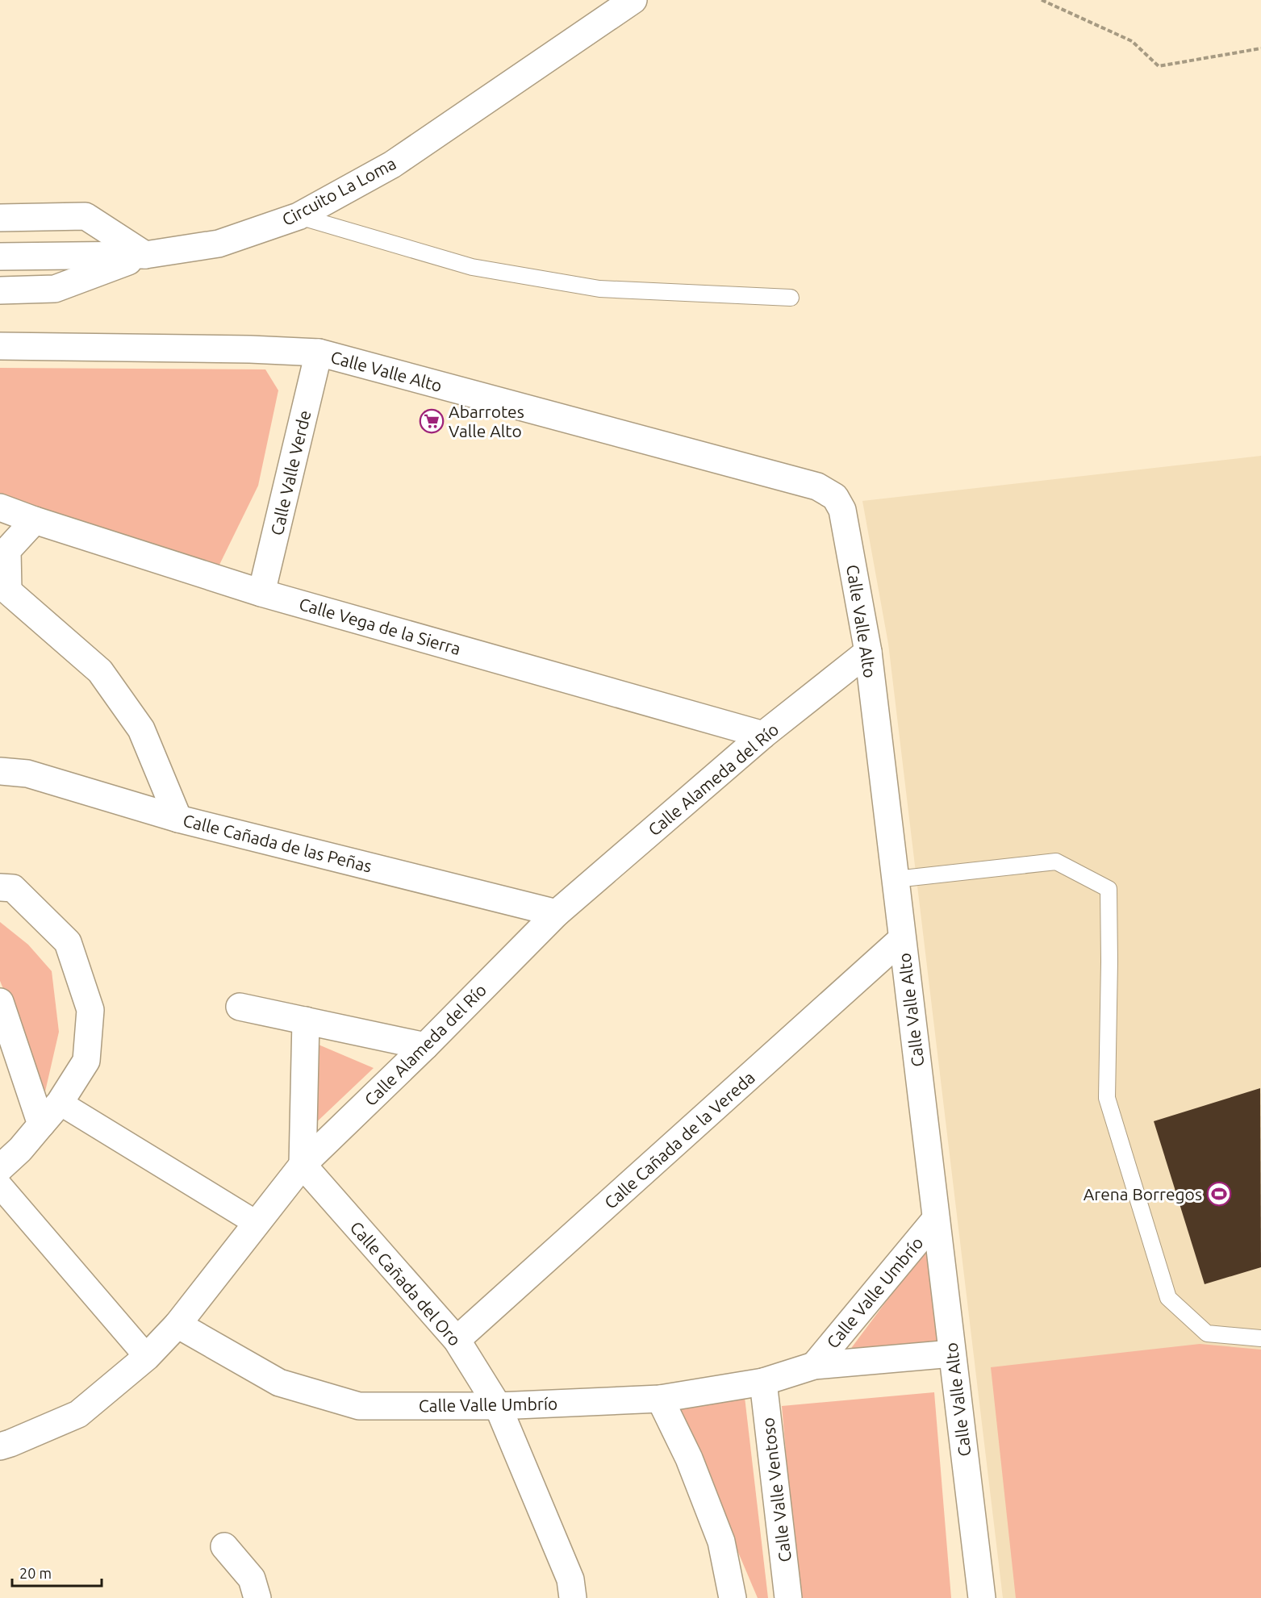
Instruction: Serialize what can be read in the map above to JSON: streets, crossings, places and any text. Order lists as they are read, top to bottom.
{
  "streets": {
    "street": [
      "Circuito La Loma",
      "Calle Valle Alto",
      "Calle Valle Verde",
      "Calle Vega de la Sierra",
      "Calle Alameda del Río",
      "Calle Cañada de las Peñas",
      "Calle Cañada de la Vereda",
      "Calle Cañada del Oro",
      "Calle Valle Umbrío",
      "Calle Valle Ventoso"
    ]
  },
  "crossings": [
    ["Calle Valle Alto", "Calle Valle Verde"],
    ["Calle Valle Alto", "Calle Alameda del Río"],
    ["Calle Valle Alto", "Calle Cañada de la Vereda"],
    ["Calle Valle Alto", "Calle Valle Umbrío"],
    ["Calle Valle Verde", "Calle Vega de la Sierra"],
    ["Calle Vega de la Sierra", "Calle Alameda del Río"],
    ["Calle Alameda del Río", "Calle Cañada de las Peñas"],
    ["Calle Alameda del Río", "Calle Cañada del Oro"],
    ["Calle Alameda del Río", "Calle Valle Umbrío"],
    ["Calle Cañada de la Vereda", "Calle Cañada del Oro"],
    ["Calle Cañada del Oro", "Calle Valle Umbrío"],
    ["Calle Valle Umbrío", "Calle Valle Ventoso"]
  ],
  "places": {
    "supermarket": ["Abarrotes Valle Alto"],
    "sports": ["Arena Borregos"]
  },
  "scale_bar": "20 m"
}
